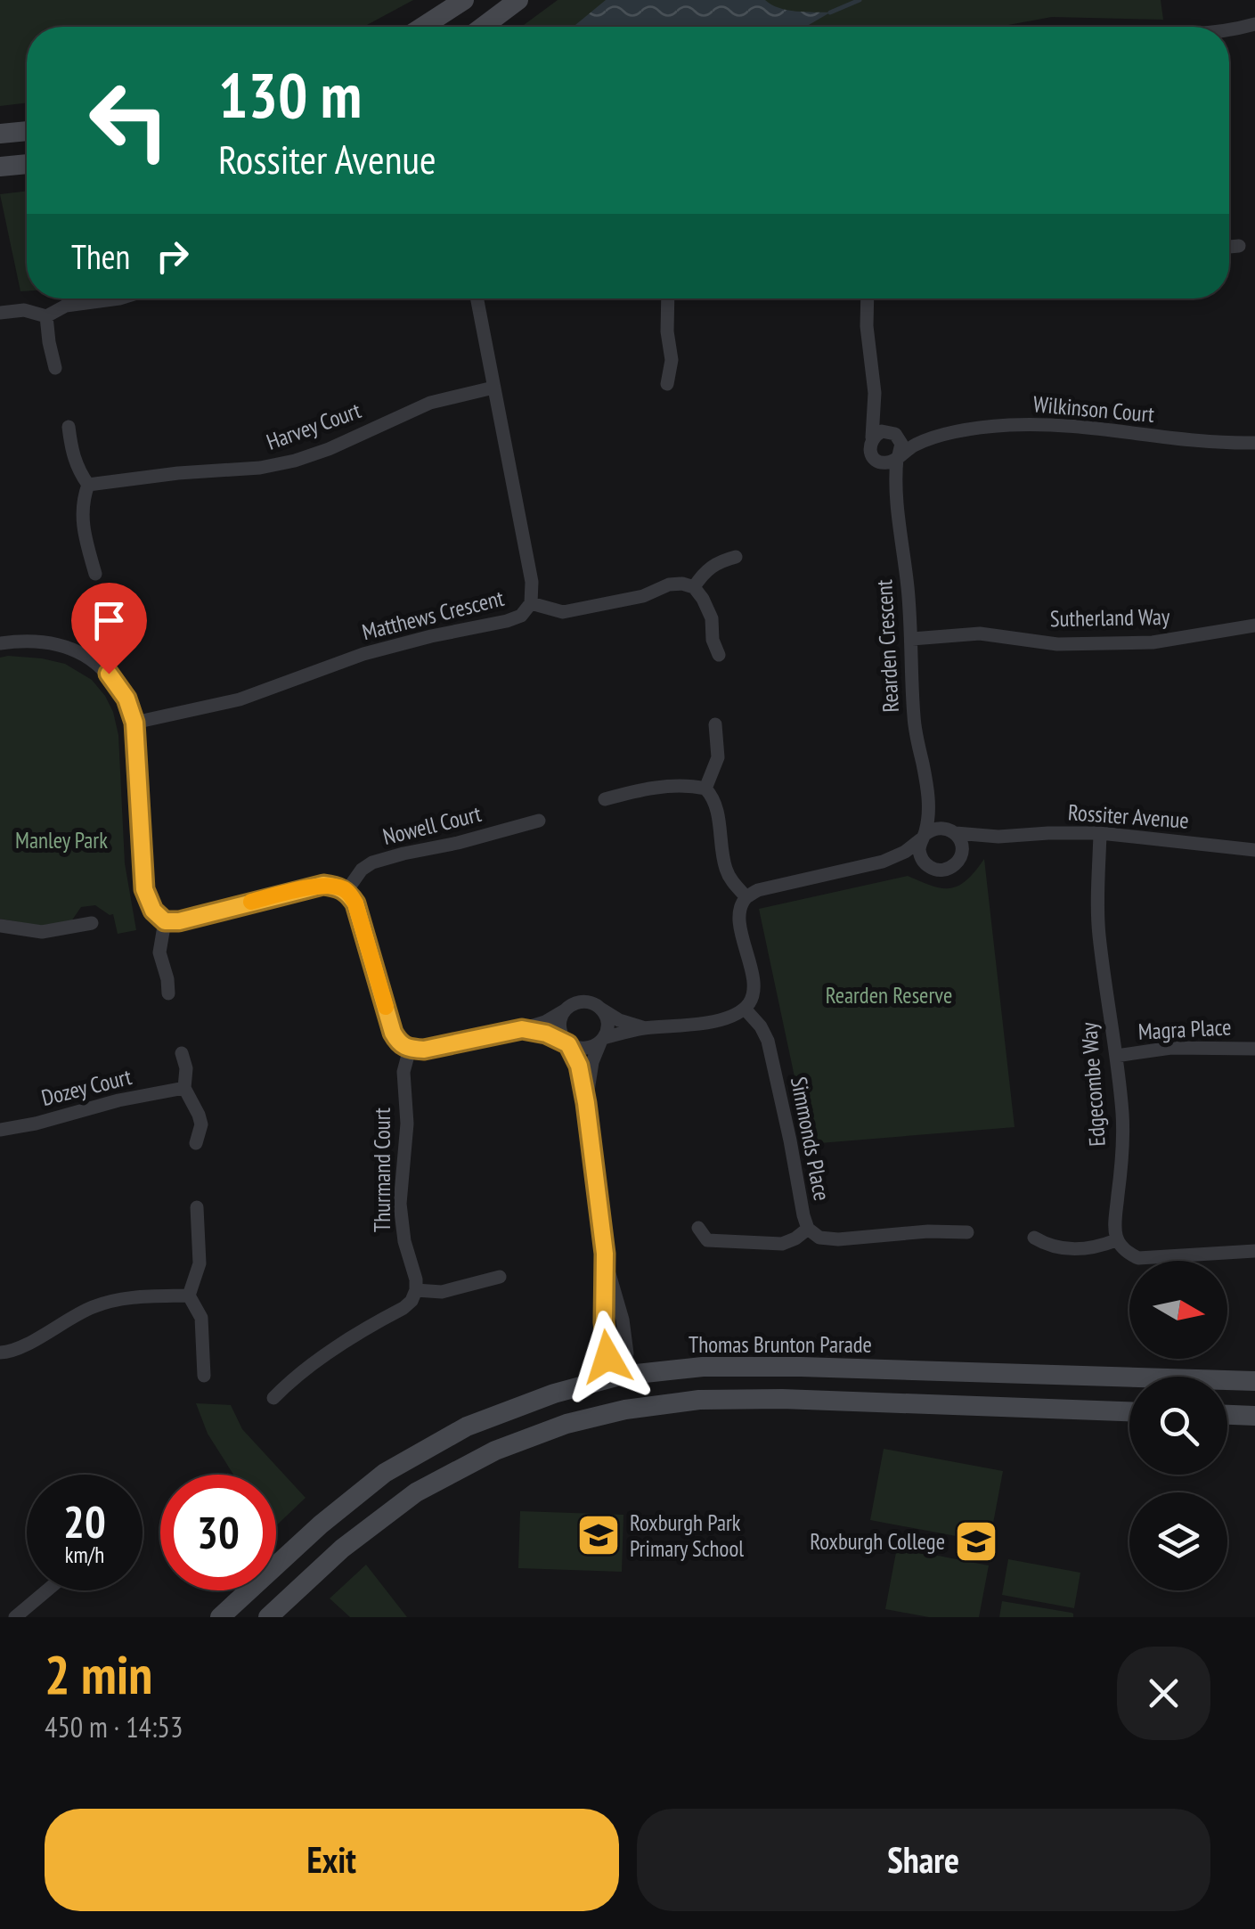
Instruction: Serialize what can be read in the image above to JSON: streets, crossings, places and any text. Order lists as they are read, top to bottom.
{
  "streets": {
    "street": [
      "Wilkinson Court",
      "Harvey Court",
      "Matthews Crescent",
      "Sutherland Way",
      "Rearden Crescent",
      "Rossiter Avenue",
      "Nowell Court",
      "Magra Place",
      "Edgecombe Way",
      "Dozey Court",
      "Simmonds Place",
      "Thurmand Court",
      "Thomas Brunton Parade"
    ]
  },
  "crossings": [
    ["Wilkinson Court", "Rearden Crescent"],
    ["Harvey Court", "Matthews Crescent"],
    ["Sutherland Way", "Rearden Crescent"],
    ["Rearden Crescent", "Rossiter Avenue"],
    ["Rossiter Avenue", "Edgecombe Way"],
    ["Magra Place", "Edgecombe Way"]
  ],
  "parks": ["Manley Park", "Rearden Reserve"],
  "places": {
    "school or university": ["Roxburgh Park Primary School", "Roxburgh College"]
  },
  "north": "right",
  "page": {
    "turn": ["130 m", "Rossiter Avenue"],
    "then": "Then",
    "speed": "20 km/h",
    "limit": "30",
    "heading": ["2 min", "450 m · 14:53"],
    "buttons": ["Exit", "Share"]
  }
}
